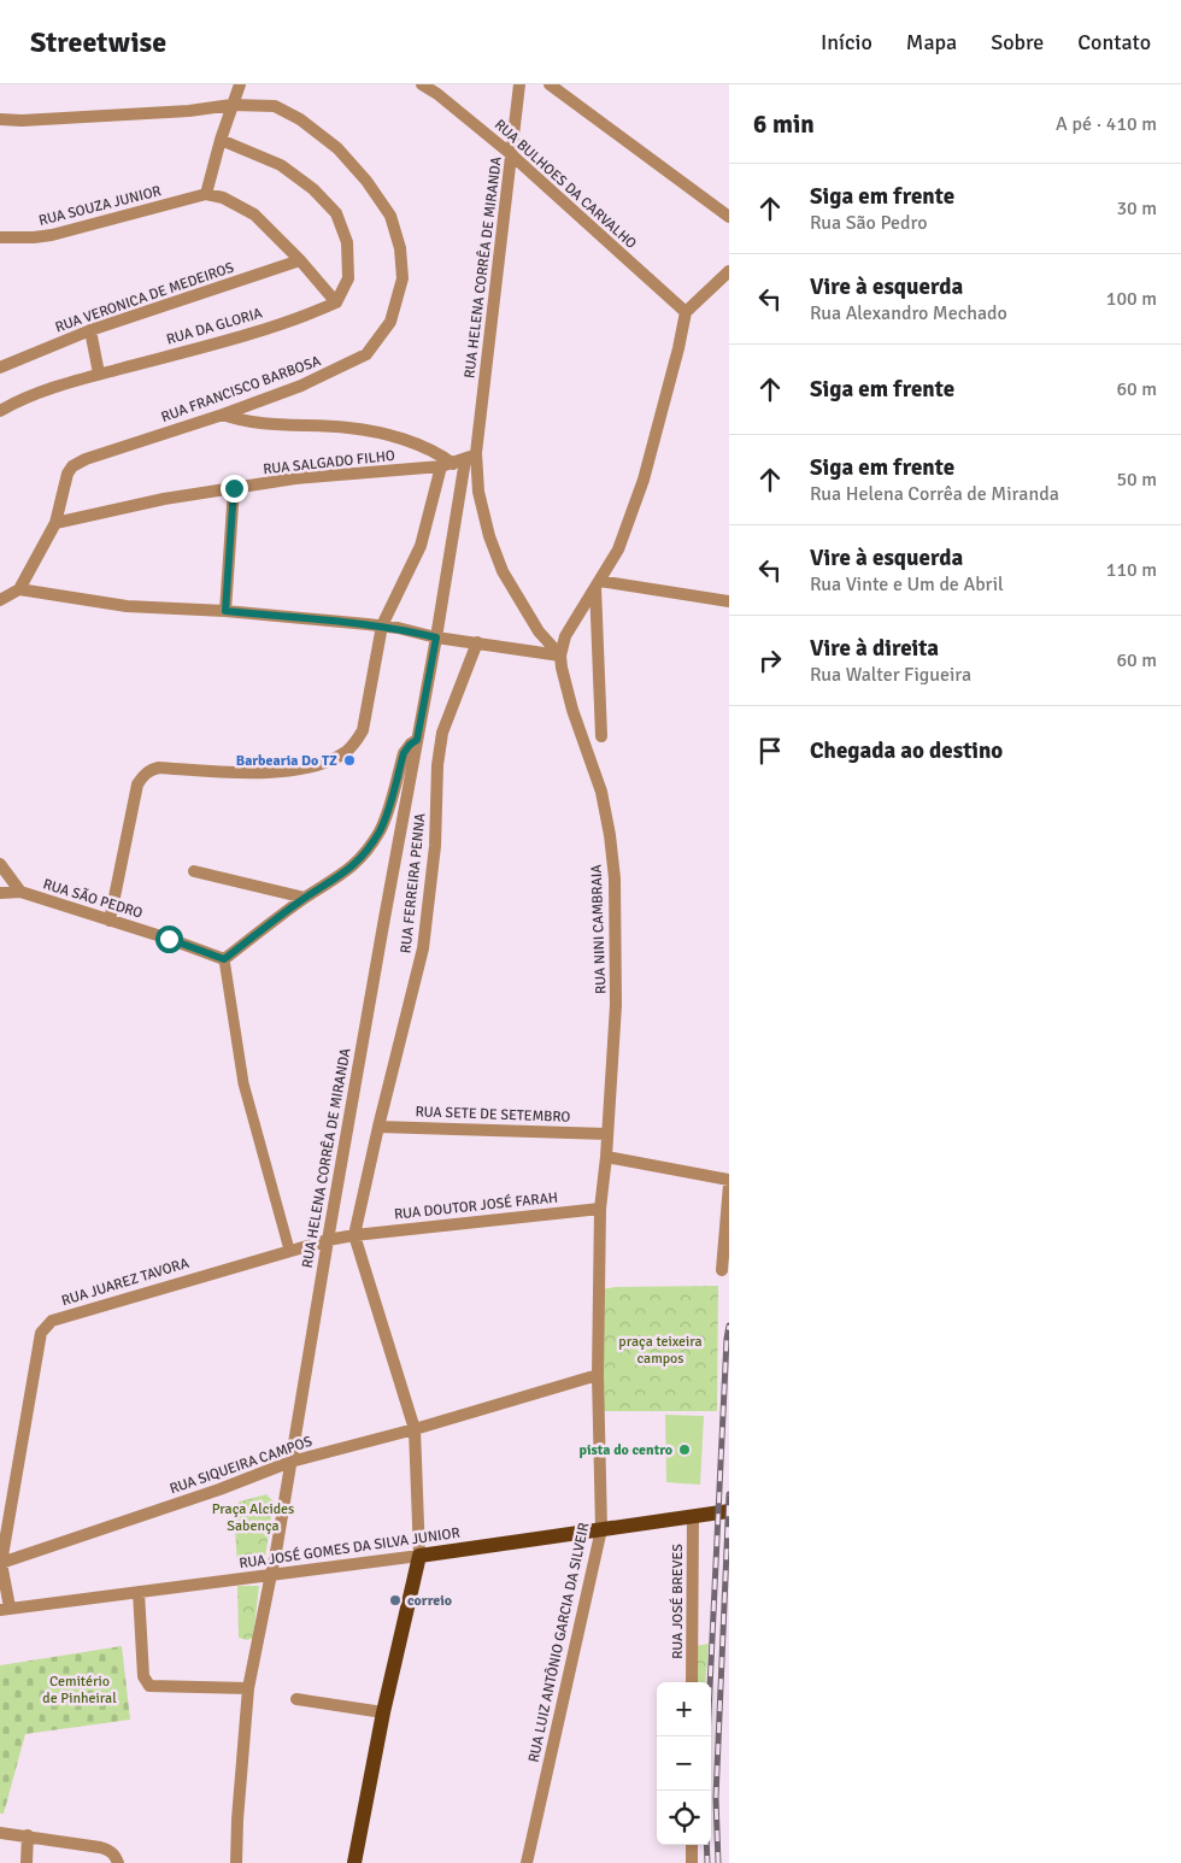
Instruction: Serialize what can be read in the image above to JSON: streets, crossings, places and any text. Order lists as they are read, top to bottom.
{
  "streets": {
    "main road": ["RUA JOSÉ GOMES DA SILVA JUNIOR"],
    "street": [
      "RUA BULHOES DA CARVALHO",
      "RUA SOUZA JUNIOR",
      "RUA HELENA CORRÊA DE MIRANDA",
      "RUA VERONICA DE MEDEIROS",
      "RUA DA GLORIA",
      "RUA FRANCISCO BARBOSA",
      "RUA SALGADO FILHO",
      "RUA FERREIRA PENNA",
      "RUA SÃO PEDRO",
      "RUA NINI CAMBRAIA",
      "RUA SETE DE SETEMBRO",
      "RUA DOUTOR JOSÉ FARAH",
      "RUA JUAREZ TAVORA",
      "RUA SIQUEIRA CAMPOS",
      "RUA JOSÉ BREVES",
      "RUA LUIZ ANTÔNIO GARCIA DA SILVEIR"
    ]
  },
  "crossings": [
    ["RUA BULHOES DA CARVALHO", "RUA HELENA CORRÊA DE MIRANDA"],
    ["RUA HELENA CORRÊA DE MIRANDA", "RUA SALGADO FILHO"],
    ["RUA HELENA CORRÊA DE MIRANDA", "RUA JUAREZ TAVORA"],
    ["RUA HELENA CORRÊA DE MIRANDA", "RUA SIQUEIRA CAMPOS"],
    ["RUA FRANCISCO BARBOSA", "RUA SALGADO FILHO"],
    ["RUA FERREIRA PENNA", "RUA SETE DE SETEMBRO"],
    ["RUA FERREIRA PENNA", "RUA DOUTOR JOSÉ FARAH"],
    ["RUA FERREIRA PENNA", "RUA JUAREZ TAVORA"],
    ["RUA NINI CAMBRAIA", "RUA SETE DE SETEMBRO"],
    ["RUA NINI CAMBRAIA", "RUA DOUTOR JOSÉ FARAH"],
    ["RUA NINI CAMBRAIA", "RUA LUIZ ANTÔNIO GARCIA DA SILVEIR"],
    ["RUA DOUTOR JOSÉ FARAH", "RUA JUAREZ TAVORA"],
    ["RUA DOUTOR JOSÉ FARAH", "RUA LUIZ ANTÔNIO GARCIA DA SILVEIR"],
    ["RUA JUAREZ TAVORA", "RUA SIQUEIRA CAMPOS"],
    ["RUA JUAREZ TAVORA", "RUA JOSÉ GOMES DA SILVA JUNIOR"],
    ["RUA SIQUEIRA CAMPOS", "RUA LUIZ ANTÔNIO GARCIA DA SILVEIR"],
    ["RUA JOSÉ GOMES DA SILVA JUNIOR", "RUA JOSÉ BREVES"],
    ["RUA JOSÉ GOMES DA SILVA JUNIOR", "RUA LUIZ ANTÔNIO GARCIA DA SILVEIR"]
  ],
  "parks": ["praça teixeira campos", "Praça Alcides Sabença", "Cemitério de Pinheiral"],
  "places": ["Barbearia Do TZ", "pista do centro", "correio"],
  "page": {
    "header": "Streetwise",
    "nav": [
      "Início",
      "Mapa",
      "Sobre",
      "Contato"
    ],
    "heading": ["6 min", "A pé · 410 m"],
    "list": [
      ["Siga em frente", "Rua São Pedro", "30 m"],
      ["Vire à esquerda", "Rua Alexandro Mechado", "100 m"],
      ["Siga em frente", "60 m"],
      ["Siga em frente", "Rua Helena Corrêa de Miranda", "50 m"],
      ["Vire à esquerda", "Rua Vinte e Um de Abril", "110 m"],
      ["Vire à direita", "Rua Walter Figueira", "60 m"],
      "Chegada ao destino"
    ],
    "map_buttons": ["+", "−"]
  }
}
